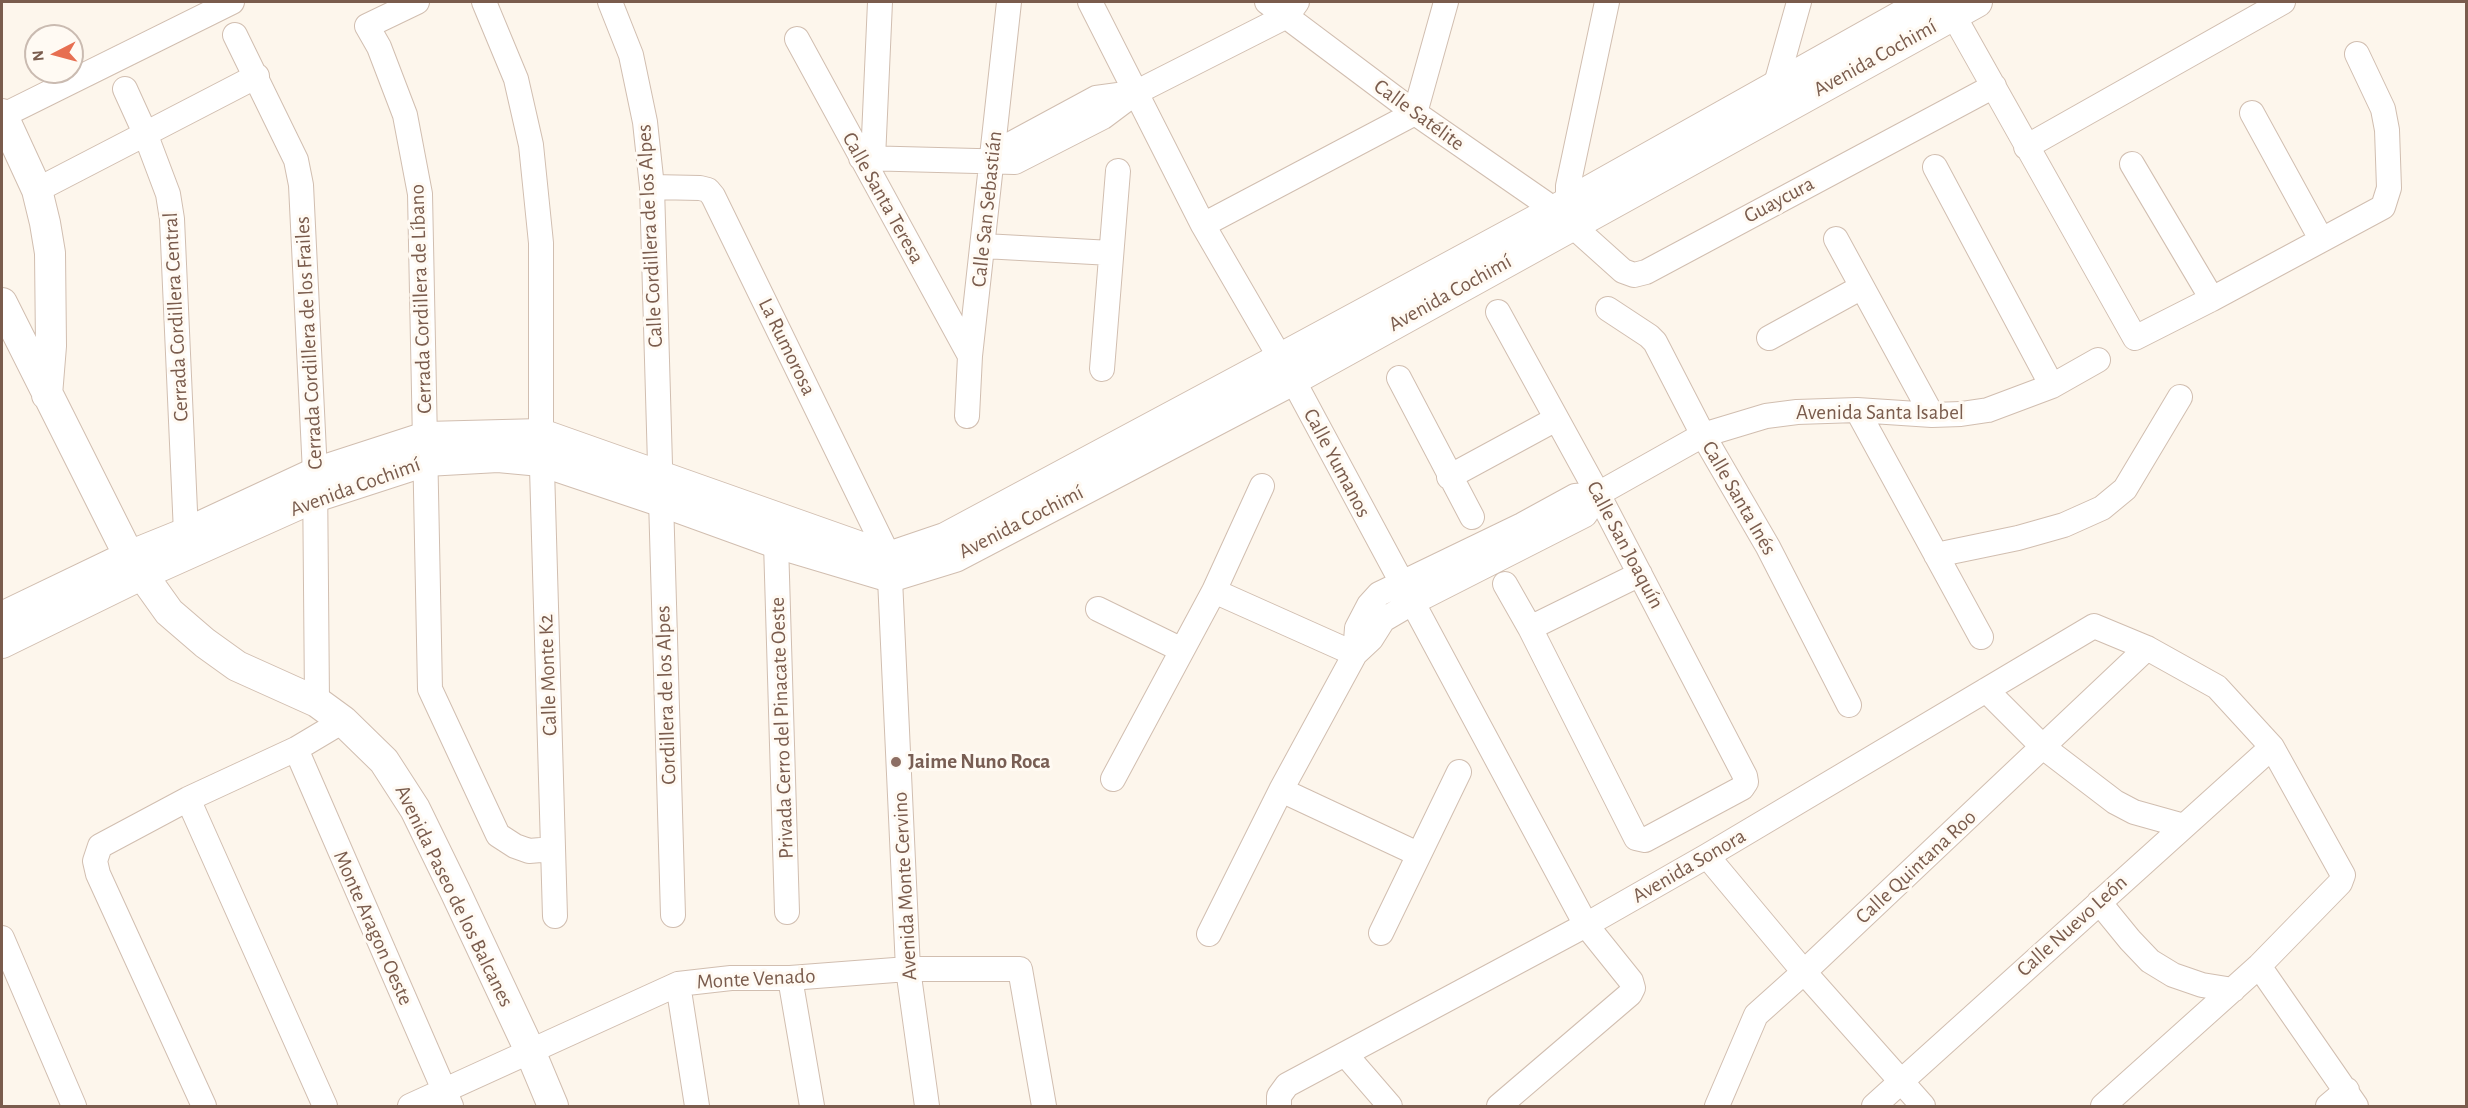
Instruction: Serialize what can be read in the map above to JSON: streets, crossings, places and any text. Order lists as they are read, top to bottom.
{
  "streets": {
    "street": [
      "Avenida Cochimí",
      "Calle Satélite",
      "Calle Santa Teresa",
      "Guaycura",
      "Calle San Sebastián",
      "Calle Cordillera de los Alpes",
      "Cerrada Cordillera de Líbano",
      "Cerrada Cordillera Central",
      "Cerrada Cordillera de los Frailes",
      "La Rumorosa",
      "Avenida Santa Isabel",
      "Calle Yumanos",
      "Calle Santa Inés",
      "Calle San Joaquín",
      "Calle Monte K2",
      "Cordillera de los Alpes",
      "Privada Cerro del Pinacate Oeste",
      "Avenida Sonora",
      "Calle Quintana Roo",
      "Avenida Monte Cervino",
      "Avenida Paseo de los Balcanes",
      "Calle Nuevo León",
      "Monte Aragon Oeste",
      "Monte Venado"
    ]
  },
  "crossings": [
    ["Avenida Cochimí", "Calle Satélite"],
    ["Avenida Cochimí", "Guaycura"],
    ["Avenida Cochimí", "Calle Cordillera de los Alpes"],
    ["Avenida Cochimí", "Cerrada Cordillera de Líbano"],
    ["Avenida Cochimí", "Cerrada Cordillera Central"],
    ["Avenida Cochimí", "Cerrada Cordillera de los Frailes"],
    ["Avenida Cochimí", "La Rumorosa"],
    ["Avenida Cochimí", "Calle Yumanos"],
    ["Avenida Cochimí", "Calle Monte K2"],
    ["Avenida Cochimí", "Cordillera de los Alpes"],
    ["Avenida Cochimí", "Privada Cerro del Pinacate Oeste"],
    ["Avenida Cochimí", "Avenida Monte Cervino"],
    ["Avenida Cochimí", "Avenida Paseo de los Balcanes"],
    ["Calle Satélite", "Guaycura"],
    ["Calle Santa Teresa", "Calle San Sebastián"],
    ["Calle Cordillera de los Alpes", "La Rumorosa"],
    ["Calle Cordillera de los Alpes", "Cordillera de los Alpes"],
    ["Cerrada Cordillera de Líbano", "Calle Monte K2"],
    ["Cerrada Cordillera de los Frailes", "Avenida Paseo de los Balcanes"],
    ["La Rumorosa", "Avenida Monte Cervino"],
    ["Avenida Santa Isabel", "Calle Yumanos"],
    ["Avenida Santa Isabel", "Calle Santa Inés"],
    ["Avenida Santa Isabel", "Calle San Joaquín"],
    ["Calle Yumanos", "Avenida Sonora"],
    ["Avenida Sonora", "Calle Quintana Roo"],
    ["Avenida Monte Cervino", "Monte Venado"],
    ["Avenida Paseo de los Balcanes", "Monte Venado"],
    ["Monte Aragon Oeste", "Monte Venado"]
  ],
  "places": ["Jaime Nuno Roca"],
  "north": "left"
}
